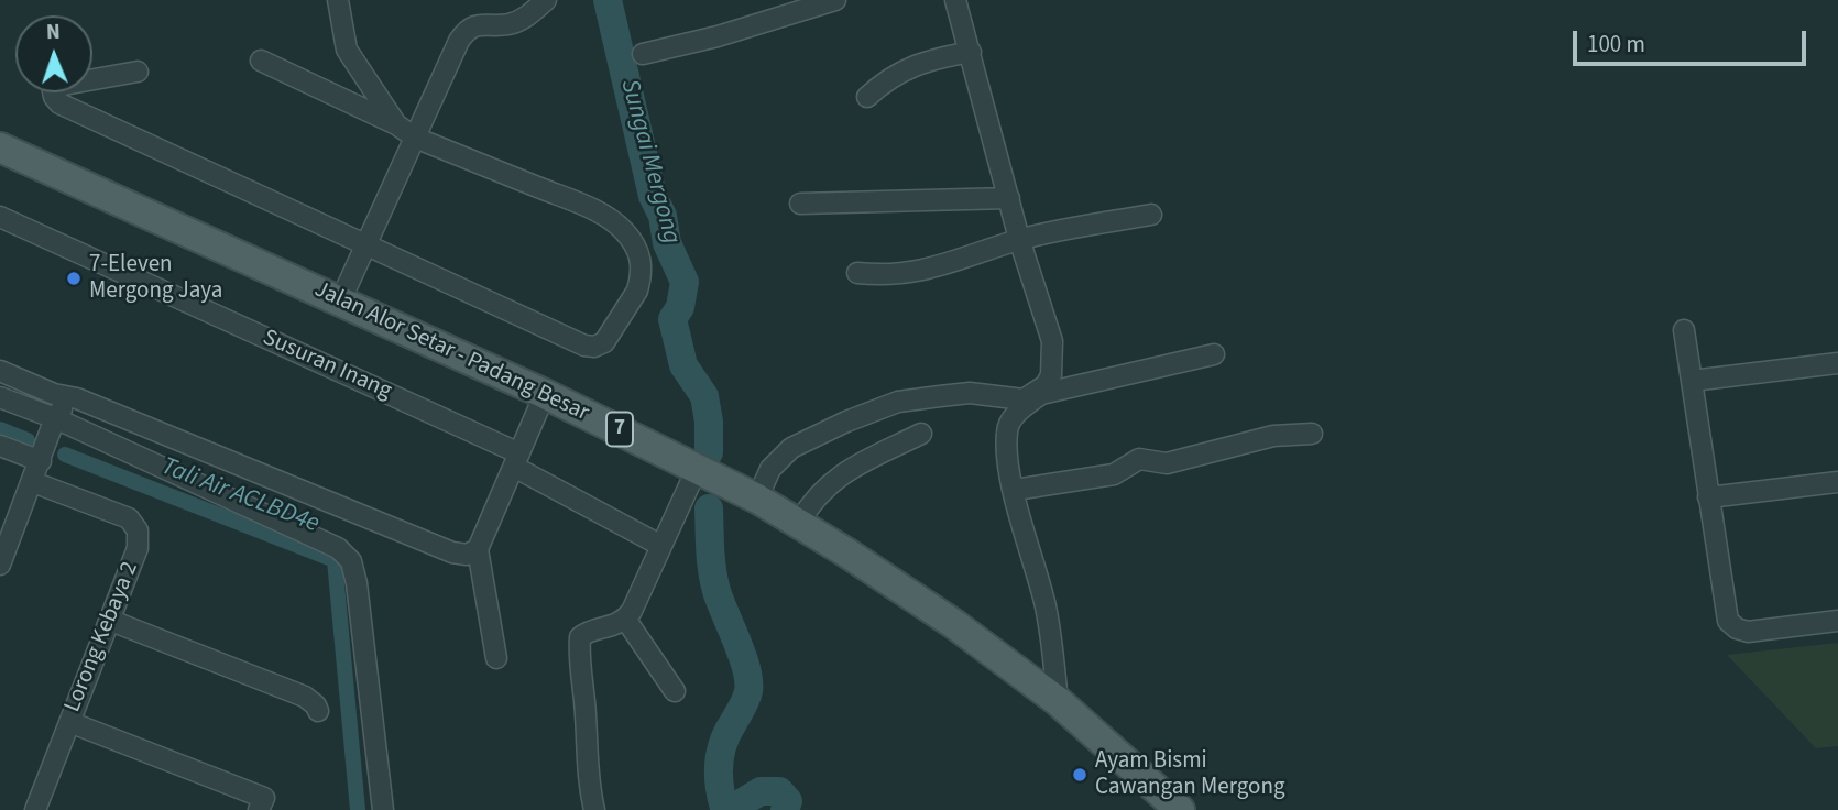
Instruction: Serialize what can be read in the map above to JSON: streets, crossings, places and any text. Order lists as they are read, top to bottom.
{
  "streets": {
    "main road": ["Jalan Alor Setar - Padang Besar", "7"],
    "street": ["Susuran Inang", "Lorong Kebaya 2"]
  },
  "water": ["Sungai Mergong", "Tali Air ACLBD4e"],
  "places": ["7-Eleven Mergong Jaya", "Ayam Bismi Cawangan Mergong"],
  "scale_bar": "100 m",
  "north": "top"
}
